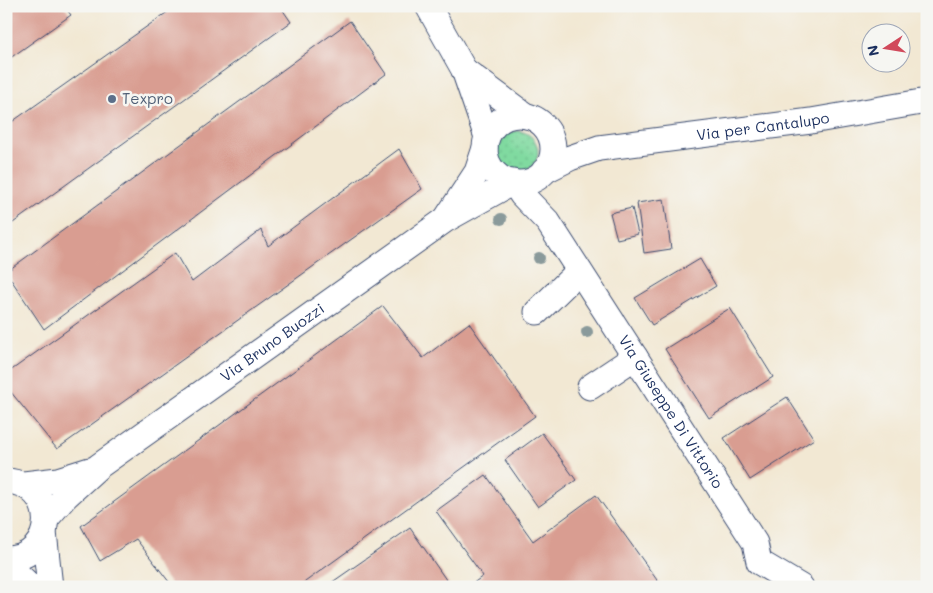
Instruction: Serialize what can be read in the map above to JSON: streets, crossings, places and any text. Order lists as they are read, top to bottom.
{
  "streets": {
    "street": ["Via per Cantalupo", "Via Bruno Buozzi", "Via Giuseppe Di Vittorio"]
  },
  "crossings": [
    ["Via per Cantalupo", "Via Bruno Buozzi"],
    ["Via per Cantalupo", "Via Giuseppe Di Vittorio"],
    ["Via Bruno Buozzi", "Via Giuseppe Di Vittorio"]
  ],
  "places": ["Texpro"],
  "north": "left"
}
